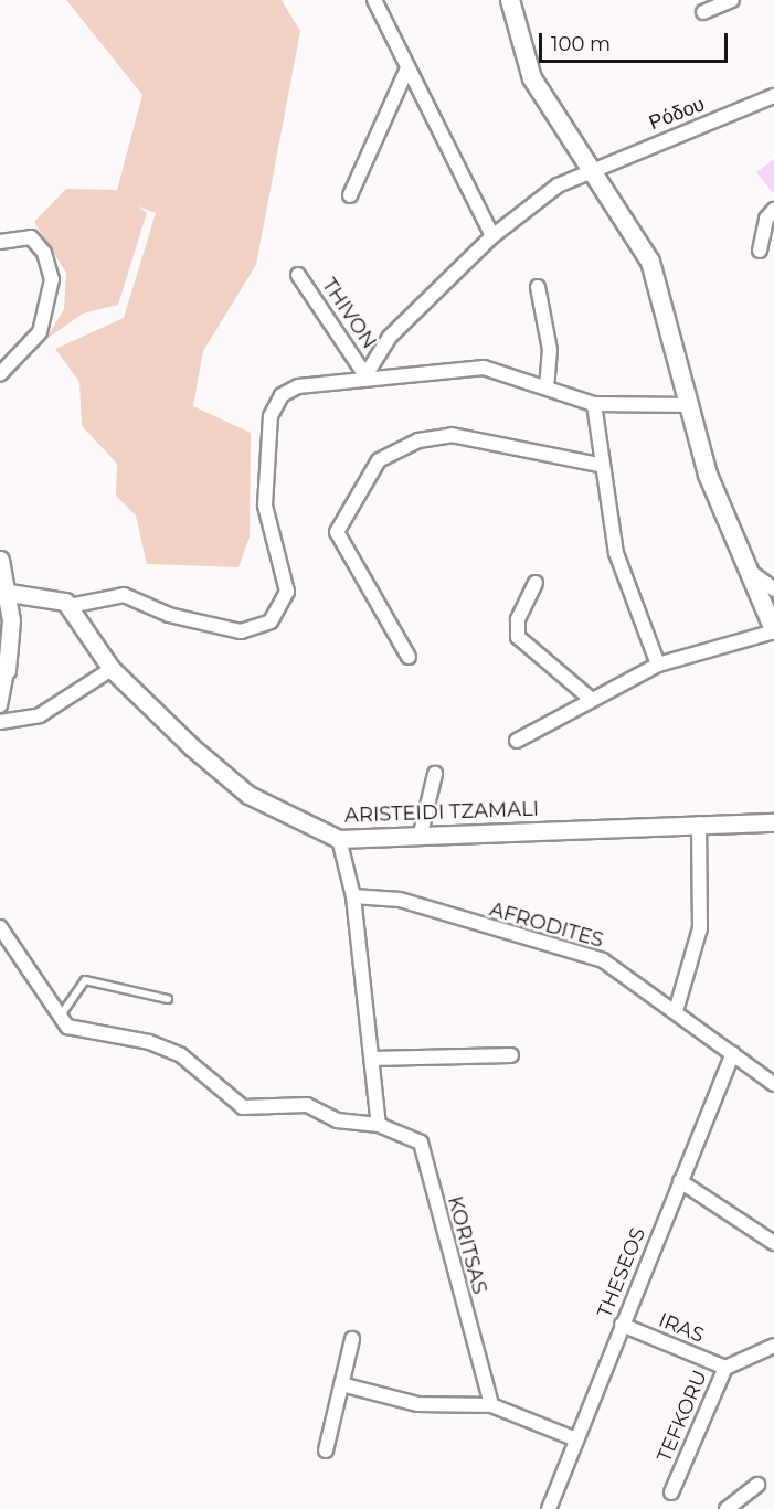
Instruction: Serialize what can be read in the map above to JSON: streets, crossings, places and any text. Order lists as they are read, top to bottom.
{
  "streets": {
    "street": [
      "Ρόδου",
      "THIVON",
      "ARISTEIDI TZAMALI",
      "AFRODITES",
      "KORITSAS",
      "THESEOS",
      "IRAS",
      "TEFKORU"
    ]
  },
  "crossings": [
    ["Ρόδου", "THIVON"],
    ["AFRODITES", "THESEOS"],
    ["THESEOS", "IRAS"],
    ["IRAS", "TEFKORU"]
  ],
  "scale_bar": "100 m"
}
